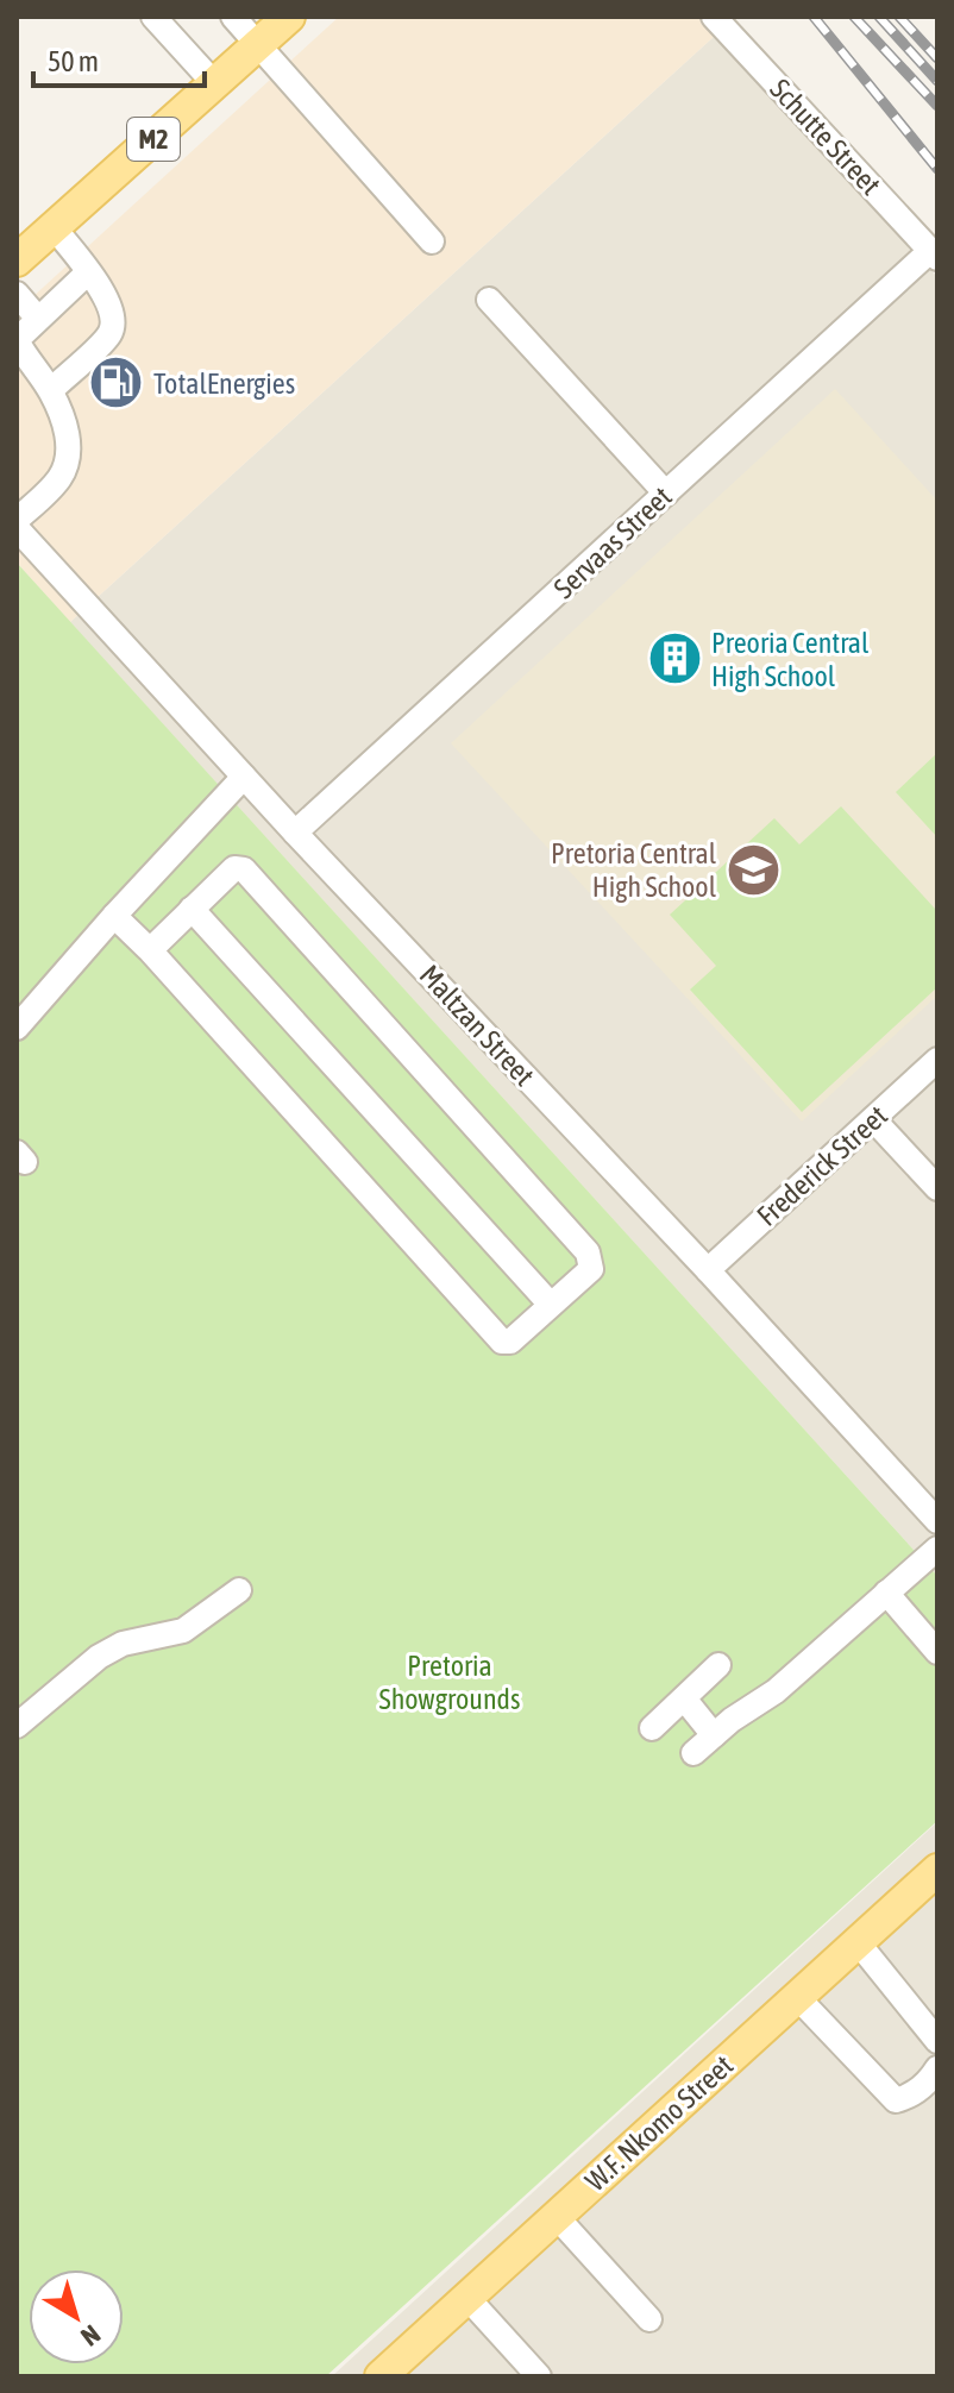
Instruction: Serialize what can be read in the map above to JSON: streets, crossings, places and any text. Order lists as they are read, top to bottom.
{
  "streets": {
    "main road": ["M2", "W.F. Nkomo Street"],
    "street": [
      "Schutte Street",
      "Servaas Street",
      "Maltzan Street",
      "Frederick Street"
    ]
  },
  "crossings": [
    ["Schutte Street", "Servaas Street"],
    ["Servaas Street", "Maltzan Street"],
    ["Maltzan Street", "Frederick Street"]
  ],
  "parks": ["Pretoria Showgrounds"],
  "places": {
    "fuel station": ["TotalEnergies"],
    "building": ["Preoria Central High School"],
    "school or university": ["Pretoria Central High School"]
  },
  "scale_bar": "50 m",
  "north": "bottom right"
}
